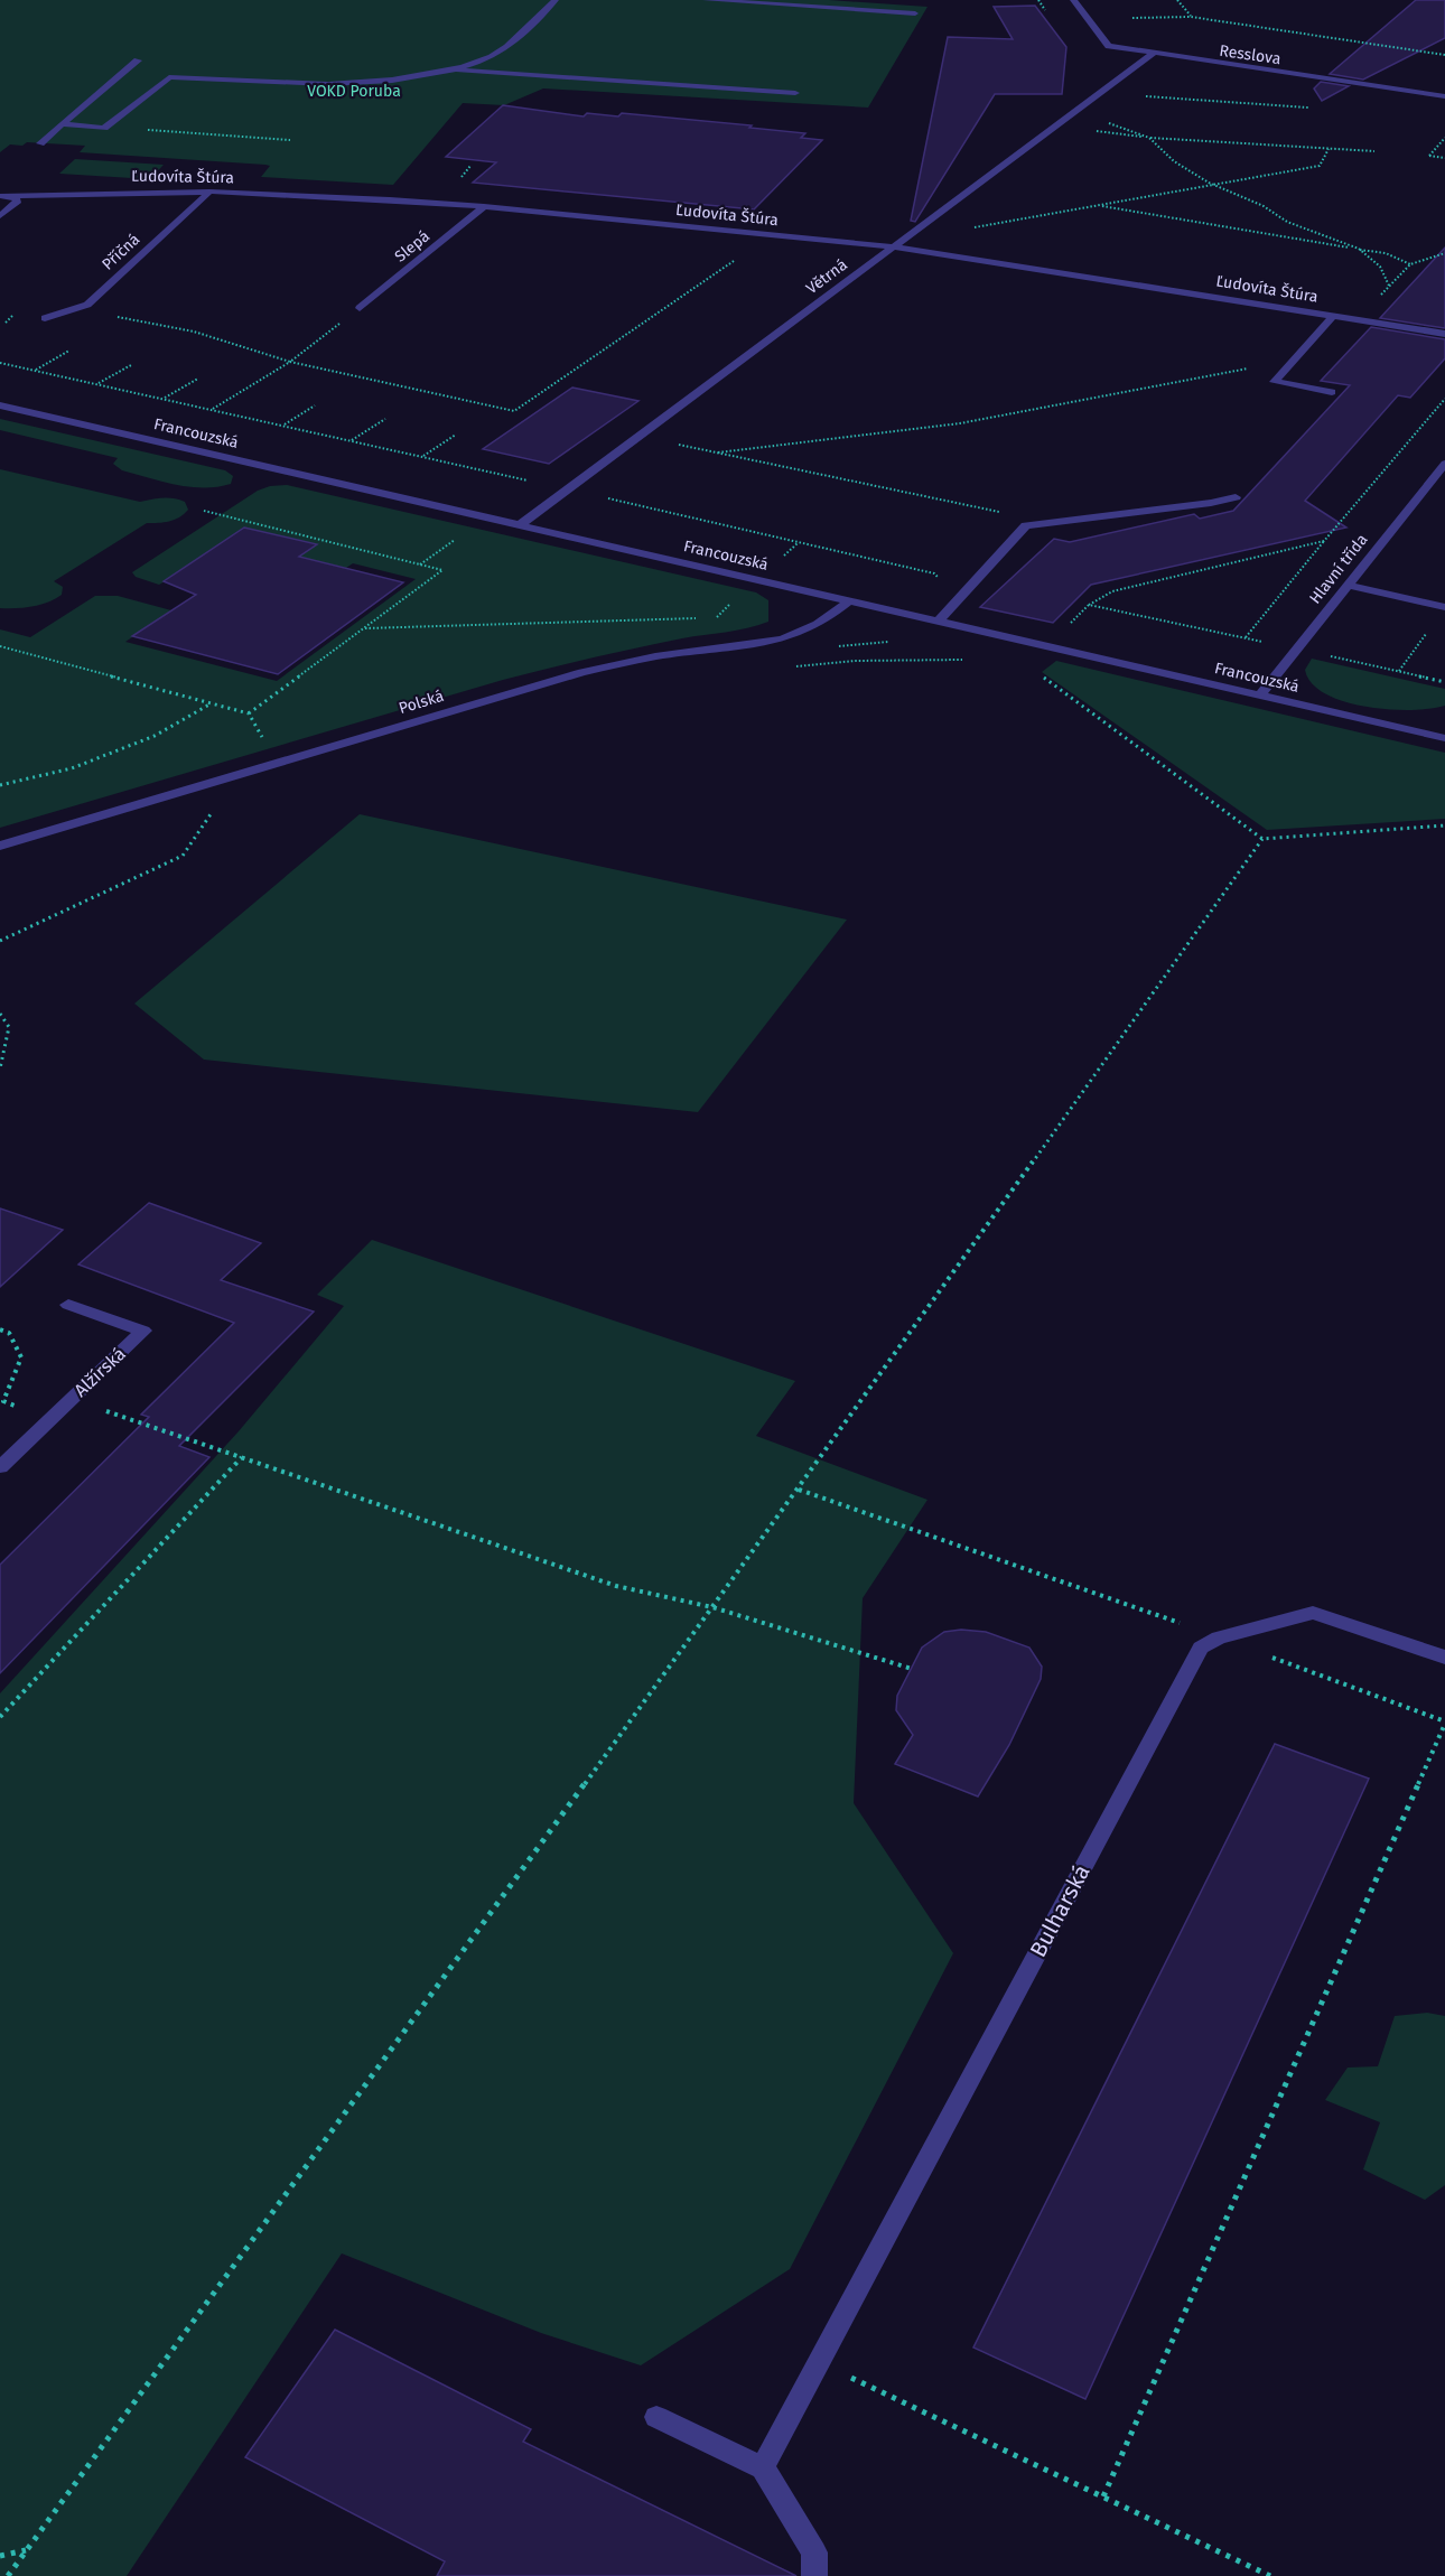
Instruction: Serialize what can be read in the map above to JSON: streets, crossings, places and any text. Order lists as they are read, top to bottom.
{
  "streets": {
    "street": [
      "Resslova",
      "Ľudovíta Štúra",
      "Slepá",
      "Příčná",
      "Větrná",
      "Francouzská",
      "Hlavní třída",
      "Polská",
      "Alžírská",
      "Bulharská"
    ]
  },
  "crossings": [
    ["Resslova", "Větrná"],
    ["Ľudovíta Štúra", "Slepá"],
    ["Ľudovíta Štúra", "Příčná"],
    ["Ľudovíta Štúra", "Větrná"],
    ["Větrná", "Francouzská"],
    ["Francouzská", "Hlavní třída"],
    ["Francouzská", "Polská"]
  ],
  "parks": ["VOKD Poruba"]
}
